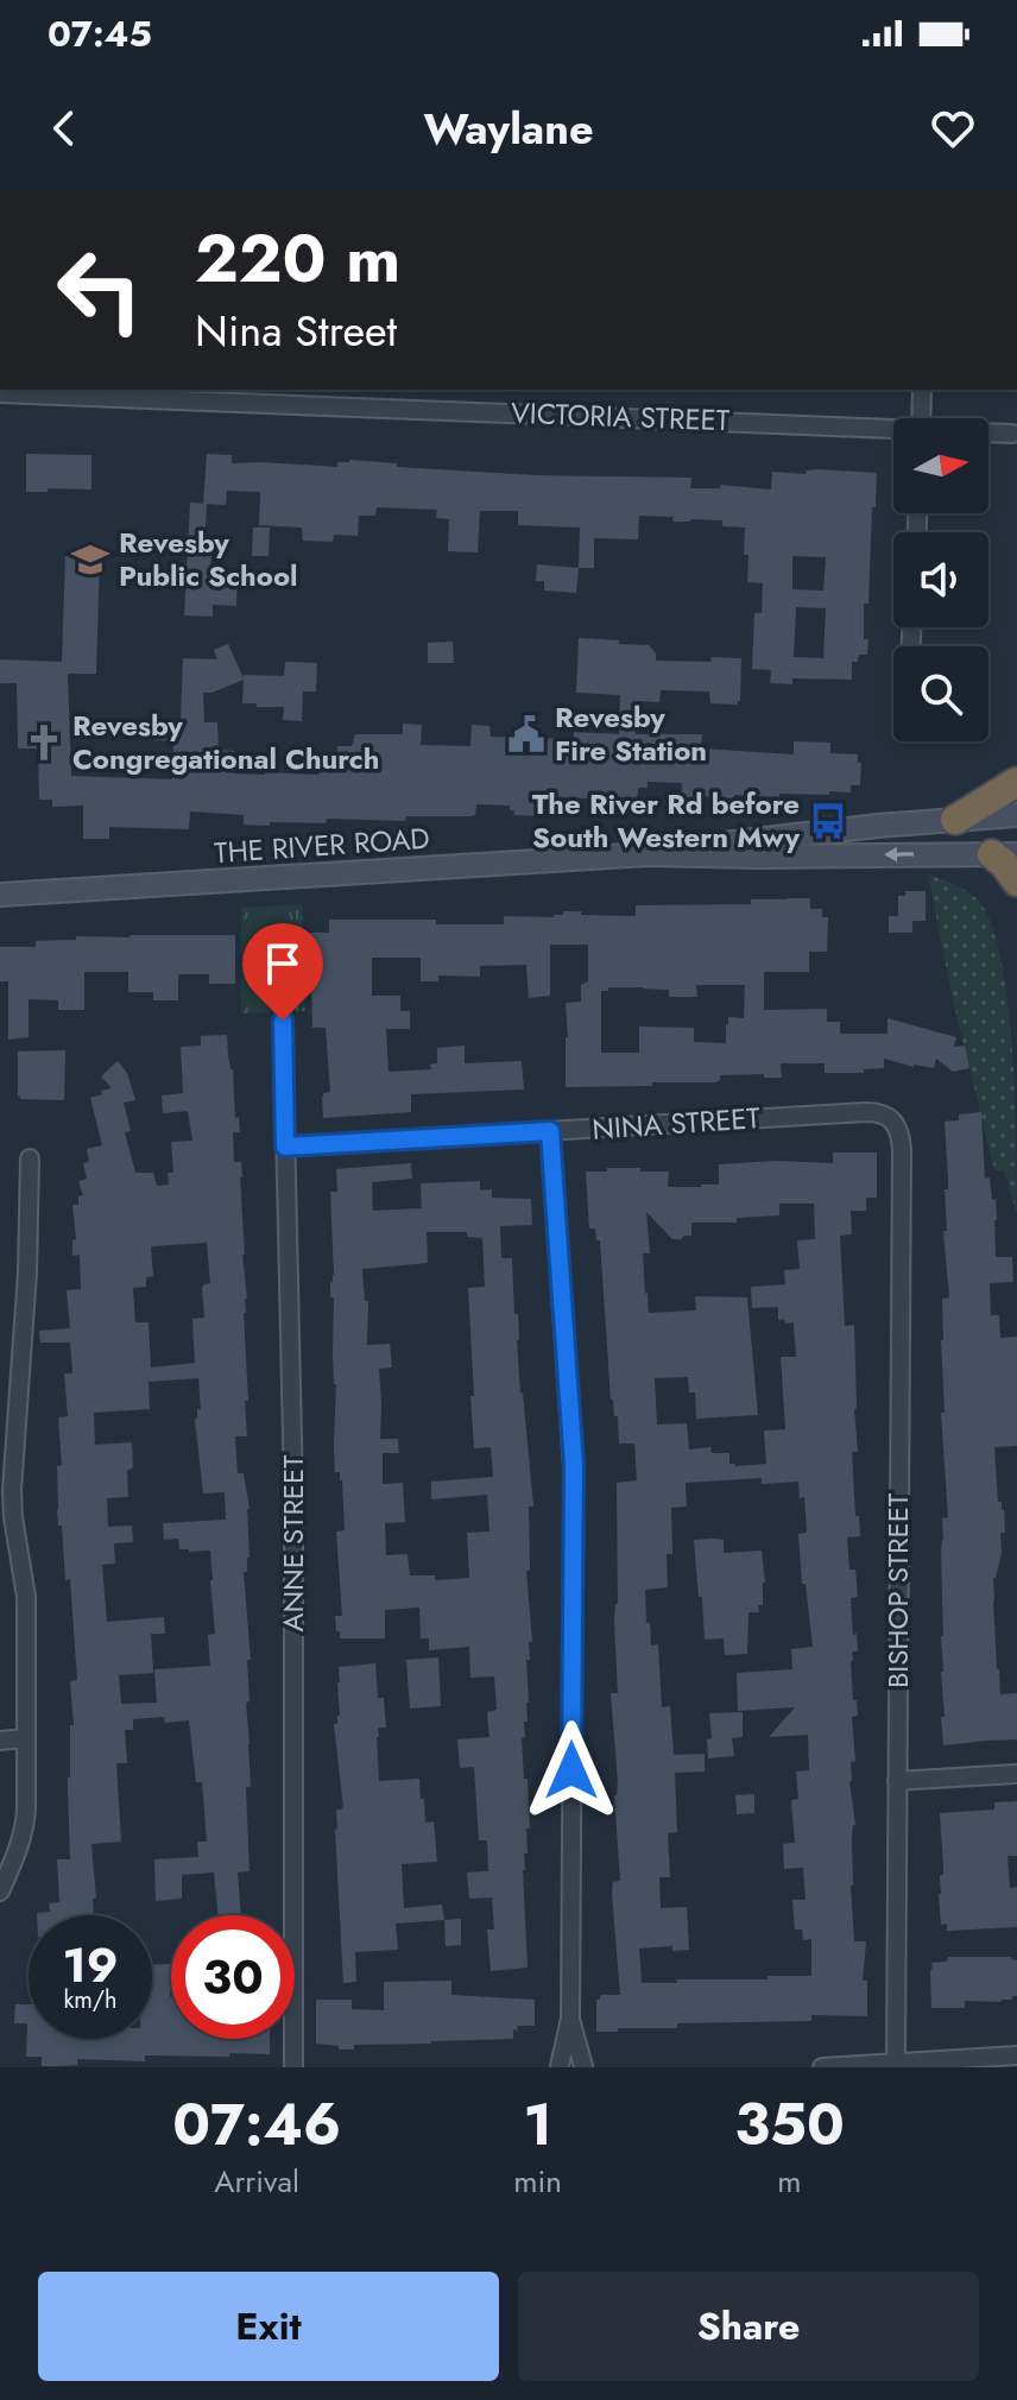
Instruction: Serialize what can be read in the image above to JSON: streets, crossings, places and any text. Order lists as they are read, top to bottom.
{
  "streets": {
    "main road": ["THE RIVER ROAD"],
    "street": [
      "VICTORIA STREET",
      "NINA STREET",
      "ANNE STREET",
      "BISHOP STREET"
    ]
  },
  "crossings": [
    ["NINA STREET", "ANNE STREET"],
    ["NINA STREET", "BISHOP STREET"]
  ],
  "places": {
    "school or university": ["Revesby Public School"],
    "public building": ["Revesby Fire Station"],
    "church": ["Revesby Congregational Church"],
    "bus stop": ["The River Rd before South Western Mwy"]
  },
  "north": "right",
  "page": {
    "status": "07:45",
    "header": "Waylane",
    "turn": ["220 m", "Nina Street"],
    "speed": "19 km/h",
    "limit": "30",
    "eta": [
      "07:46",
      "Arrival",
      "1",
      "min",
      "350",
      "m"
    ],
    "buttons": ["Exit", "Share"]
  }
}
